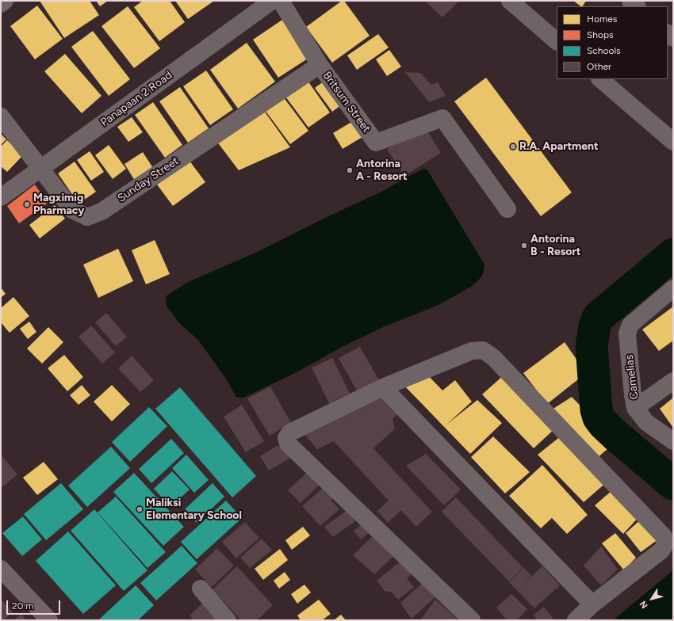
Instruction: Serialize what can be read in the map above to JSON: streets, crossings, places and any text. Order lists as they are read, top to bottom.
{
  "streets": {
    "street": [
      "Panapaan 2 Road",
      "Britsum Street",
      "Sunday Street",
      "Camelias"
    ]
  },
  "crossings": [
    ["Panapaan 2 Road", "Sunday Street"],
    ["Britsum Street", "Sunday Street"]
  ],
  "places": [
    "R.A. Apartment",
    "Antorina A - Resort",
    "Magximig Pharmacy",
    "Antorina B - Resort",
    "Maliksi Elementary School"
  ],
  "legend": [
    "Homes",
    "Shops",
    "Schools",
    "Other"
  ],
  "scale_bar": "20 m",
  "north": "bottom left"
}
